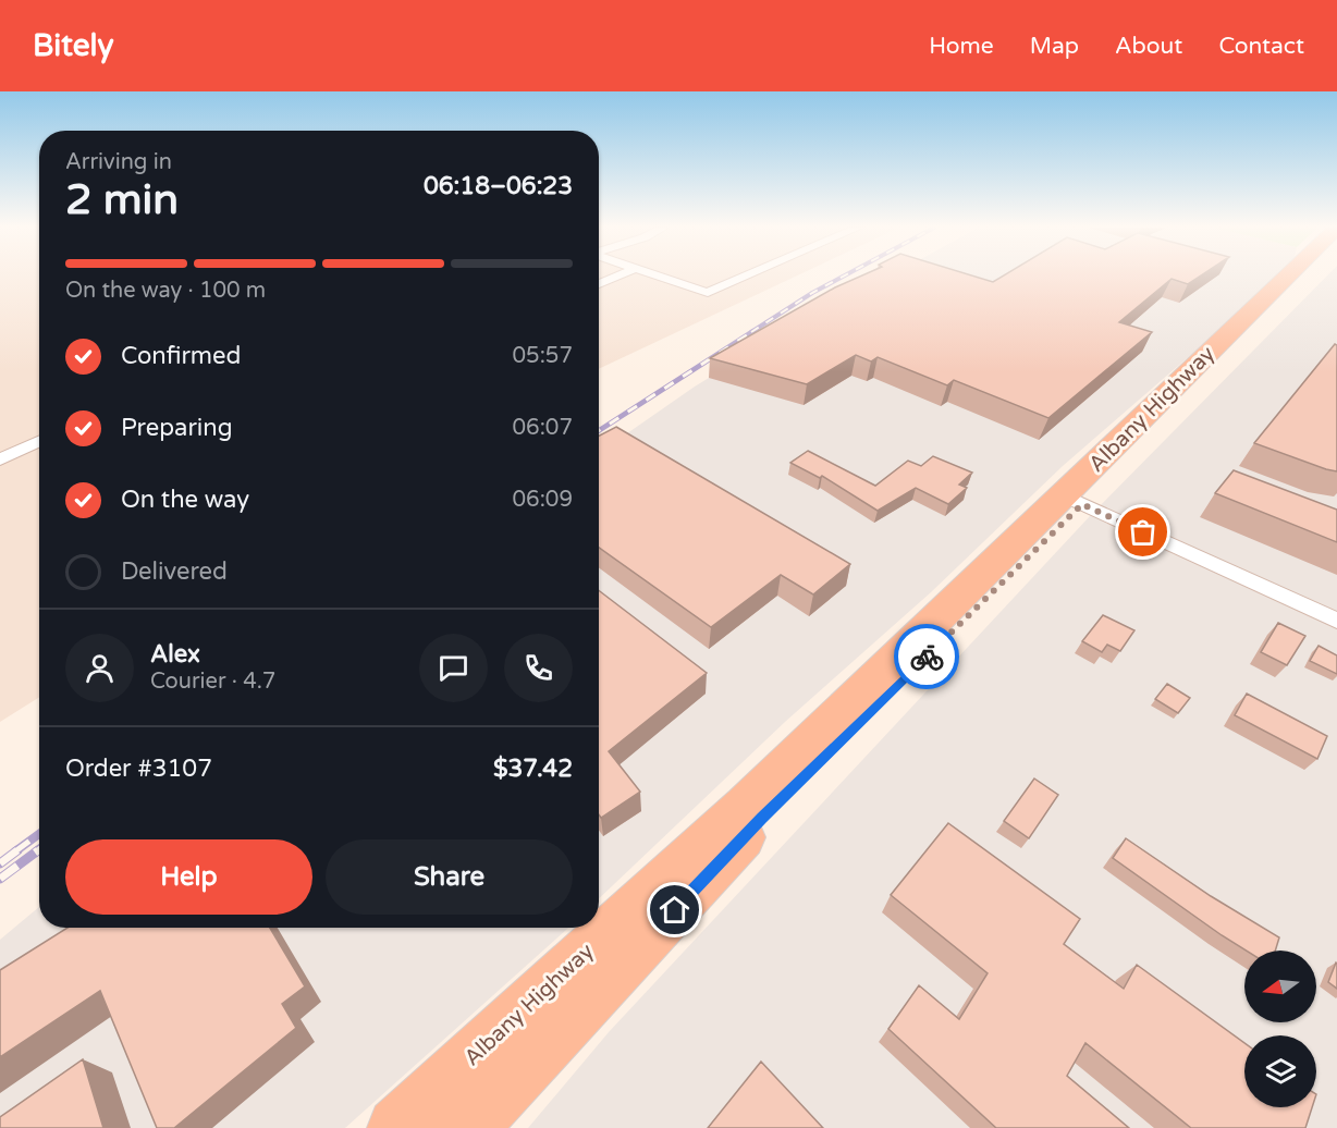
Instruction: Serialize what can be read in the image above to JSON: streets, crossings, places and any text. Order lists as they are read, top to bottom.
{
  "streets": {
    "highway": ["Albany Highway"]
  },
  "north": "left",
  "page": {
    "header": "Bitely",
    "nav": [
      "Home",
      "Map",
      "About",
      "Contact"
    ],
    "heading": ["2 min", "Arriving in", "06:18–06:23"],
    "panel": [
      "Alex",
      "Courier · 4.7",
      "Order #3107",
      "$37.42"
    ],
    "bar": "On the way · 100 m",
    "list": [
      ["Confirmed", "05:57"],
      ["Preparing", "06:07"],
      ["On the way", "06:09"],
      "Delivered"
    ],
    "buttons": ["Help", "Share"]
  }
}
